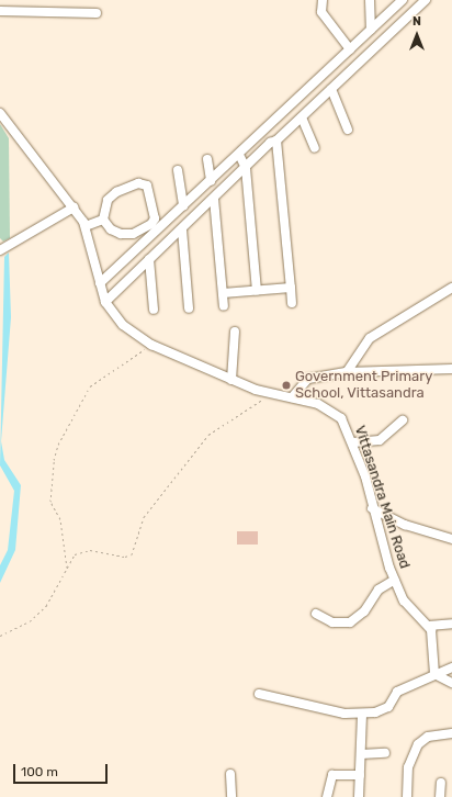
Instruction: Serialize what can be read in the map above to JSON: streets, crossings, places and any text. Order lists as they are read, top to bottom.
{
  "streets": {
    "street": ["Vittasandra Main Road"]
  },
  "places": ["Government Primary School, Vittasandra"],
  "scale_bar": "100 m",
  "north": "top"
}
